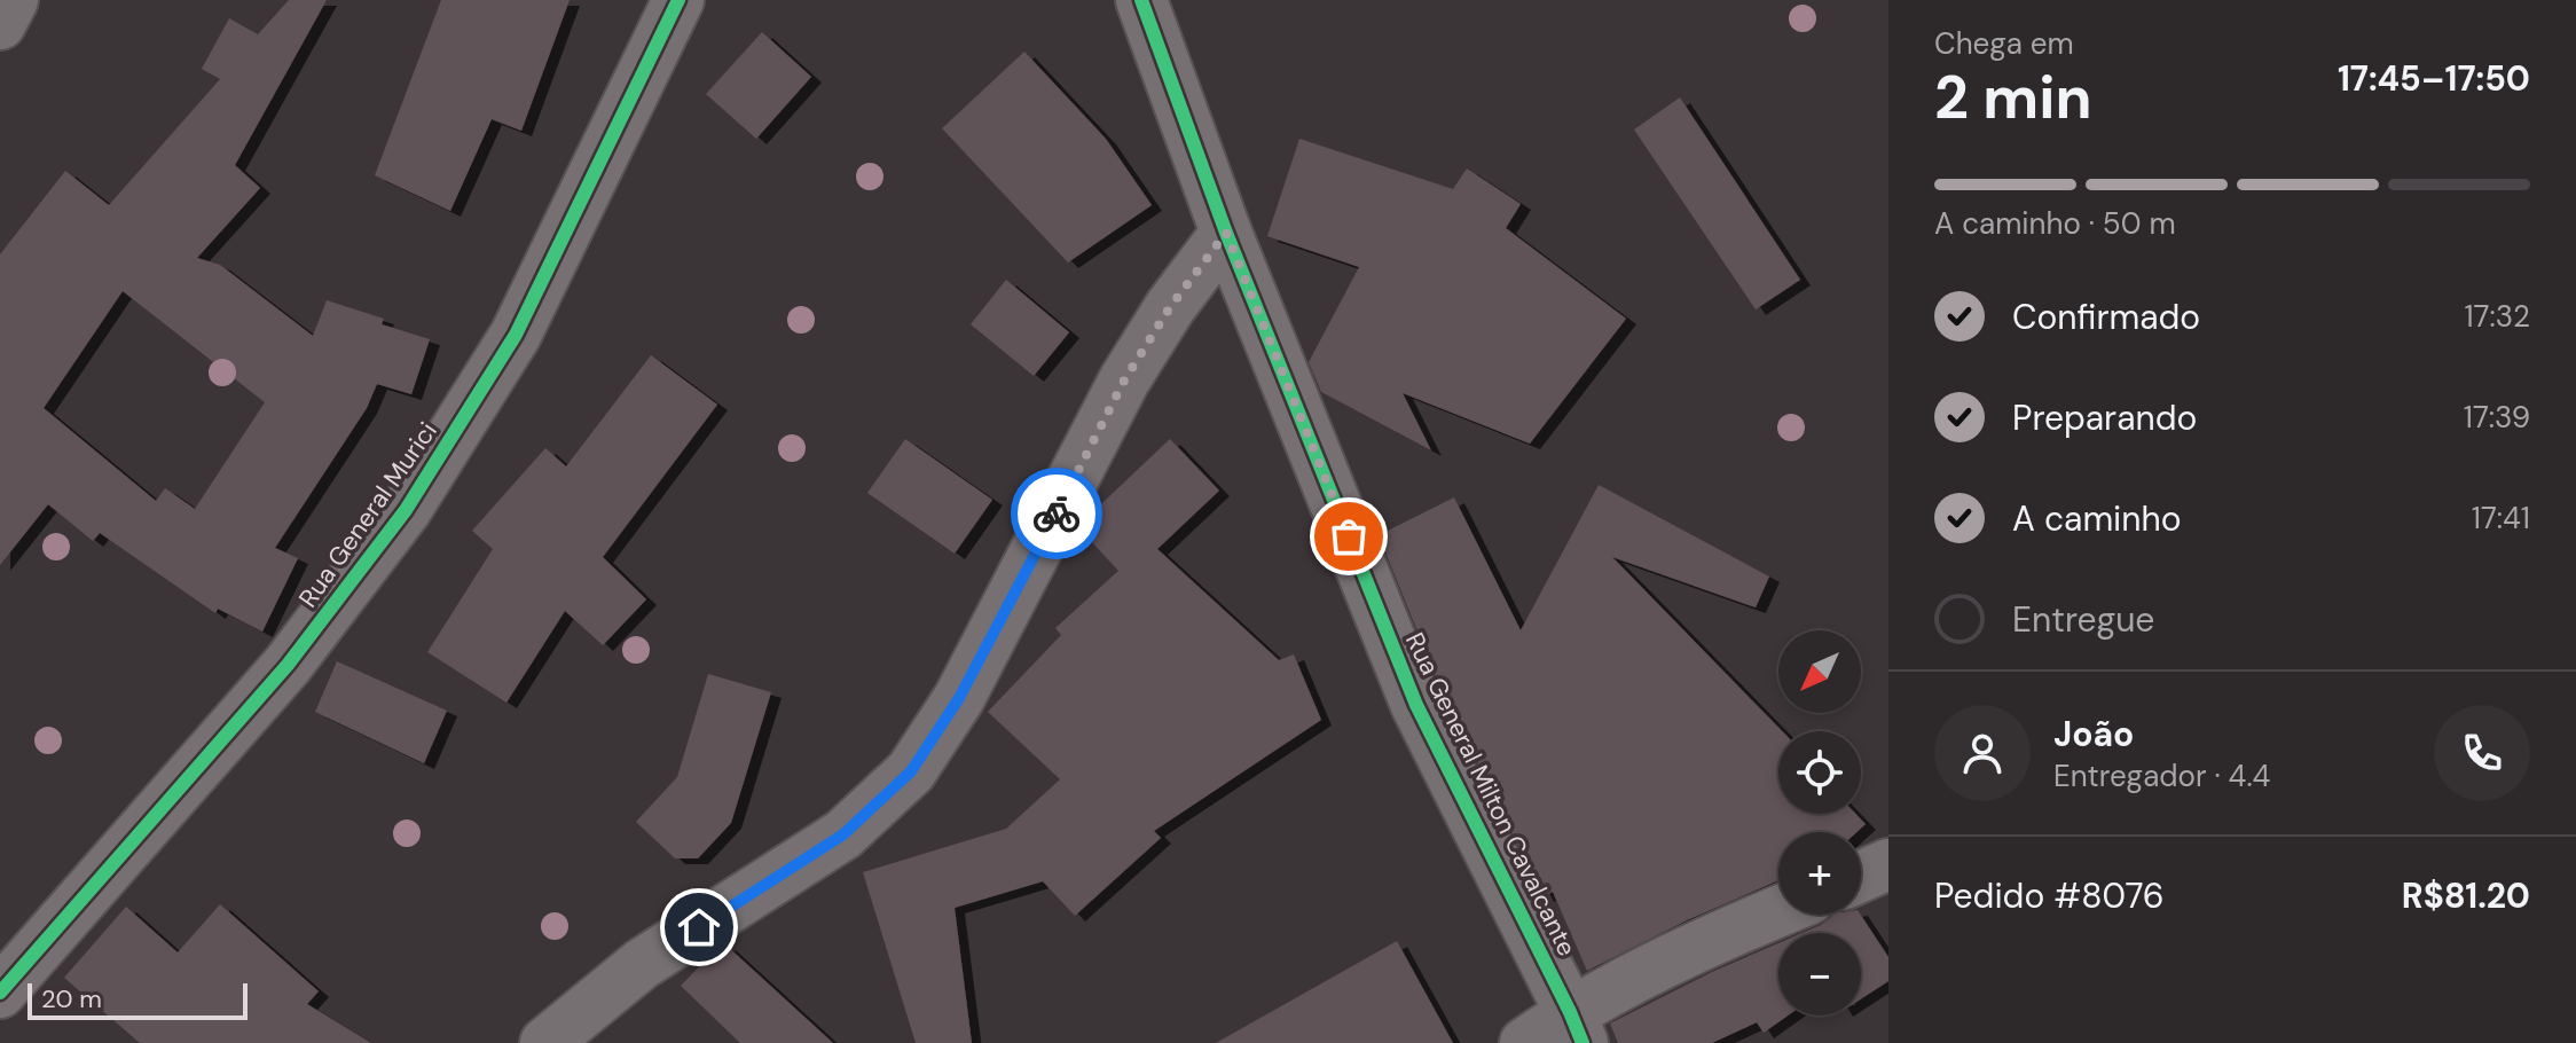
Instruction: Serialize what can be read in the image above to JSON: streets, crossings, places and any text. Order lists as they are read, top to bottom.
{
  "streets": {
    "street": ["Rua General Murici", "Rua General Milton Cavalcante"]
  },
  "scale_bar": "20 m",
  "north": "bottom left",
  "page": {
    "heading": ["2 min", "Chega em", "17:45–17:50"],
    "panel": [
      "João",
      "Entregador · 4.4",
      "Pedido #8076",
      "R$81.20"
    ],
    "bar": "A caminho · 50 m",
    "list": [
      ["Confirmado", "17:32"],
      ["Preparando", "17:39"],
      ["A caminho", "17:41"],
      "Entregue"
    ],
    "map_buttons": ["+", "−"],
    "scale": "20 m"
  }
}
